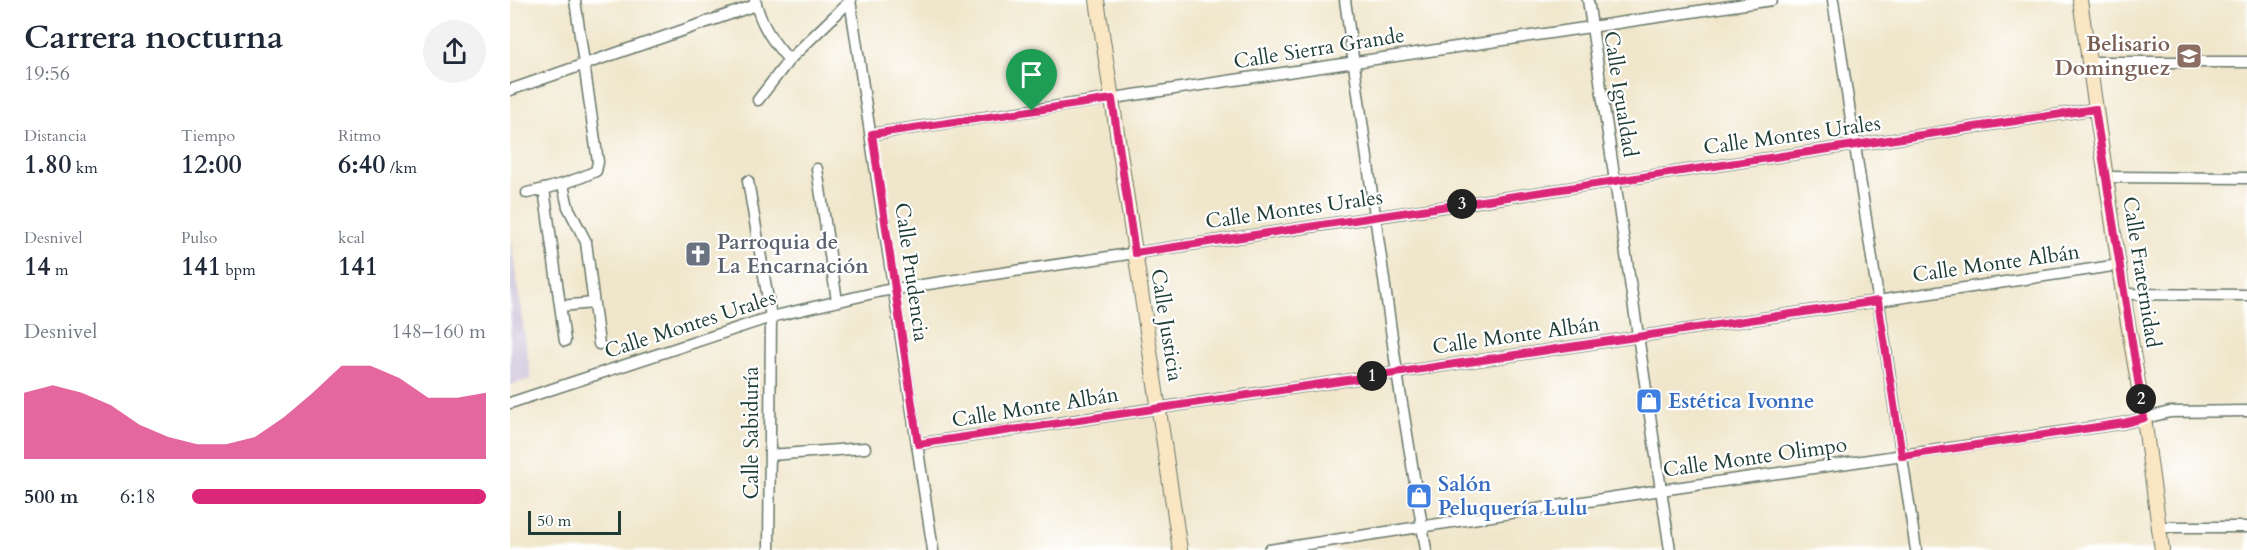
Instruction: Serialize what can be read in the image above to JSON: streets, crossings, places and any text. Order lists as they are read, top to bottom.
{
  "streets": {
    "street": [
      "Calle Sierra Grande",
      "Calle Igualdad",
      "Calle Montes Urales",
      "Calle Monte Albán",
      "Calle Prudencia",
      "Calle Fraternidad",
      "Calle Justicia",
      "Calle Sabiduría",
      "Calle Monte Olimpo"
    ]
  },
  "crossings": [
    ["Calle Sierra Grande", "Calle Igualdad"],
    ["Calle Sierra Grande", "Calle Prudencia"],
    ["Calle Sierra Grande", "Calle Justicia"],
    ["Calle Igualdad", "Calle Montes Urales"],
    ["Calle Igualdad", "Calle Monte Albán"],
    ["Calle Igualdad", "Calle Monte Olimpo"],
    ["Calle Montes Urales", "Calle Prudencia"],
    ["Calle Montes Urales", "Calle Fraternidad"],
    ["Calle Montes Urales", "Calle Justicia"],
    ["Calle Montes Urales", "Calle Sabiduría"],
    ["Calle Monte Albán", "Calle Prudencia"],
    ["Calle Monte Albán", "Calle Fraternidad"],
    ["Calle Monte Albán", "Calle Justicia"],
    ["Calle Fraternidad", "Calle Monte Olimpo"]
  ],
  "places": {
    "school or university": ["Belisario Dominguez"],
    "church": ["Parroquia de La Encarnación"],
    "shop": ["Estética Ivonne", "Salón Peluquería Lulu"]
  },
  "scale_bar": "50 m",
  "page": {
    "heading": ["Carrera nocturna", "19:56"],
    "stats": [
      ["Distancia", "1.80 km"],
      ["Tiempo", "12:00"],
      ["Ritmo", "6:40 /km"],
      ["Desnivel", "14 m"],
      ["Pulso", "141 bpm"],
      ["kcal", "141"]
    ],
    "pins": ["3", "1", "2"],
    "chart": ["Desnivel", "148–160 m"],
    "list": [
      {
        "name": "500 m",
        "note": "6:18"
      }
    ],
    "scale": "50 m"
  }
}
